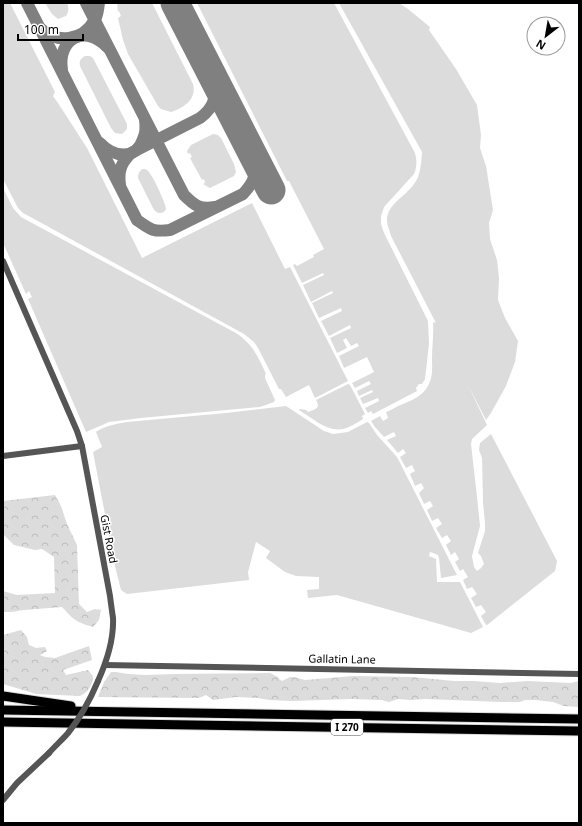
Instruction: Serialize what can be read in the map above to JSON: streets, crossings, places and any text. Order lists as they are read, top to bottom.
{
  "streets": {
    "highway": ["I 270"],
    "street": ["Gist Road", "Gallatin Lane"]
  },
  "crossings": [
    ["Gist Road", "Gallatin Lane"]
  ],
  "scale_bar": "100 m",
  "north": "bottom left"
}
